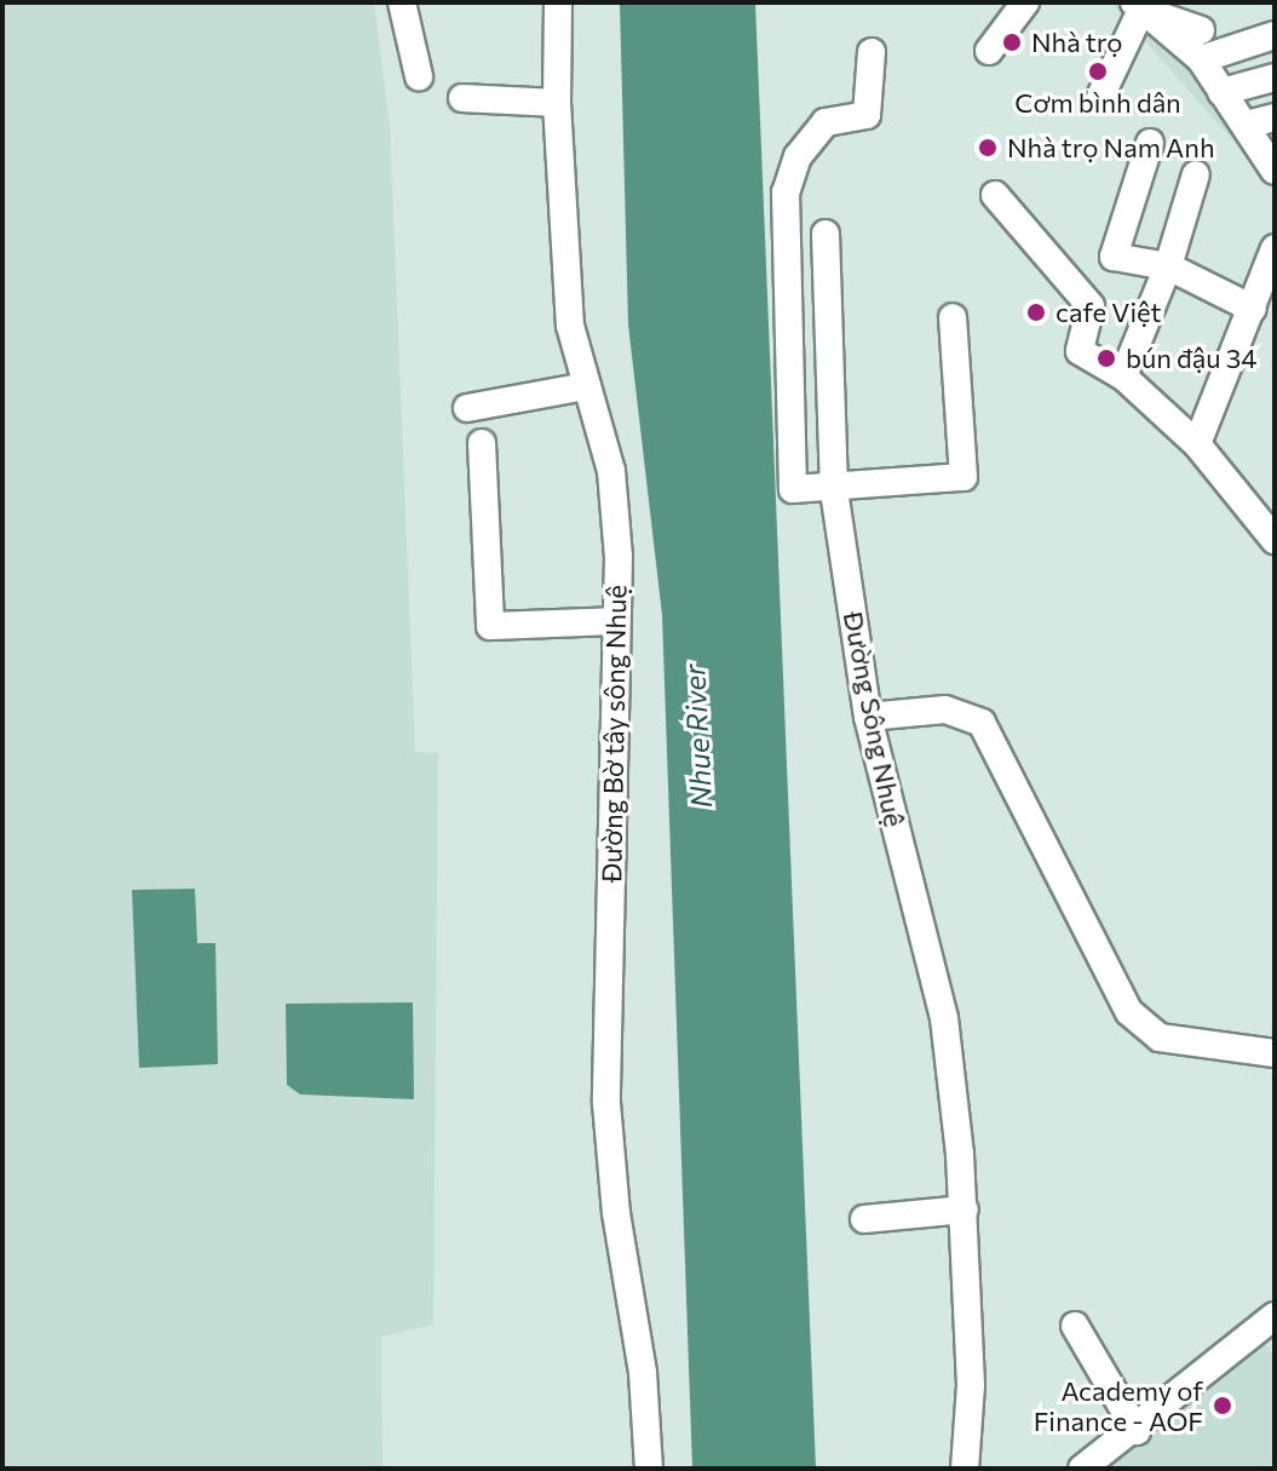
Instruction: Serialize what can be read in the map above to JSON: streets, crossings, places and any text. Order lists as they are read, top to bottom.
{
  "streets": {
    "street": ["Đường Sông Nhuệ", "Đường Bờ tây sông Nhuệ"]
  },
  "water": ["Nhue River"],
  "places": [
    "Nhà trọ",
    "Cơm bình dân",
    "Nhà trọ Nam Anh",
    "cafe Việt",
    "bún đậu 34",
    "Academy of Finance - AOF"
  ]
}
